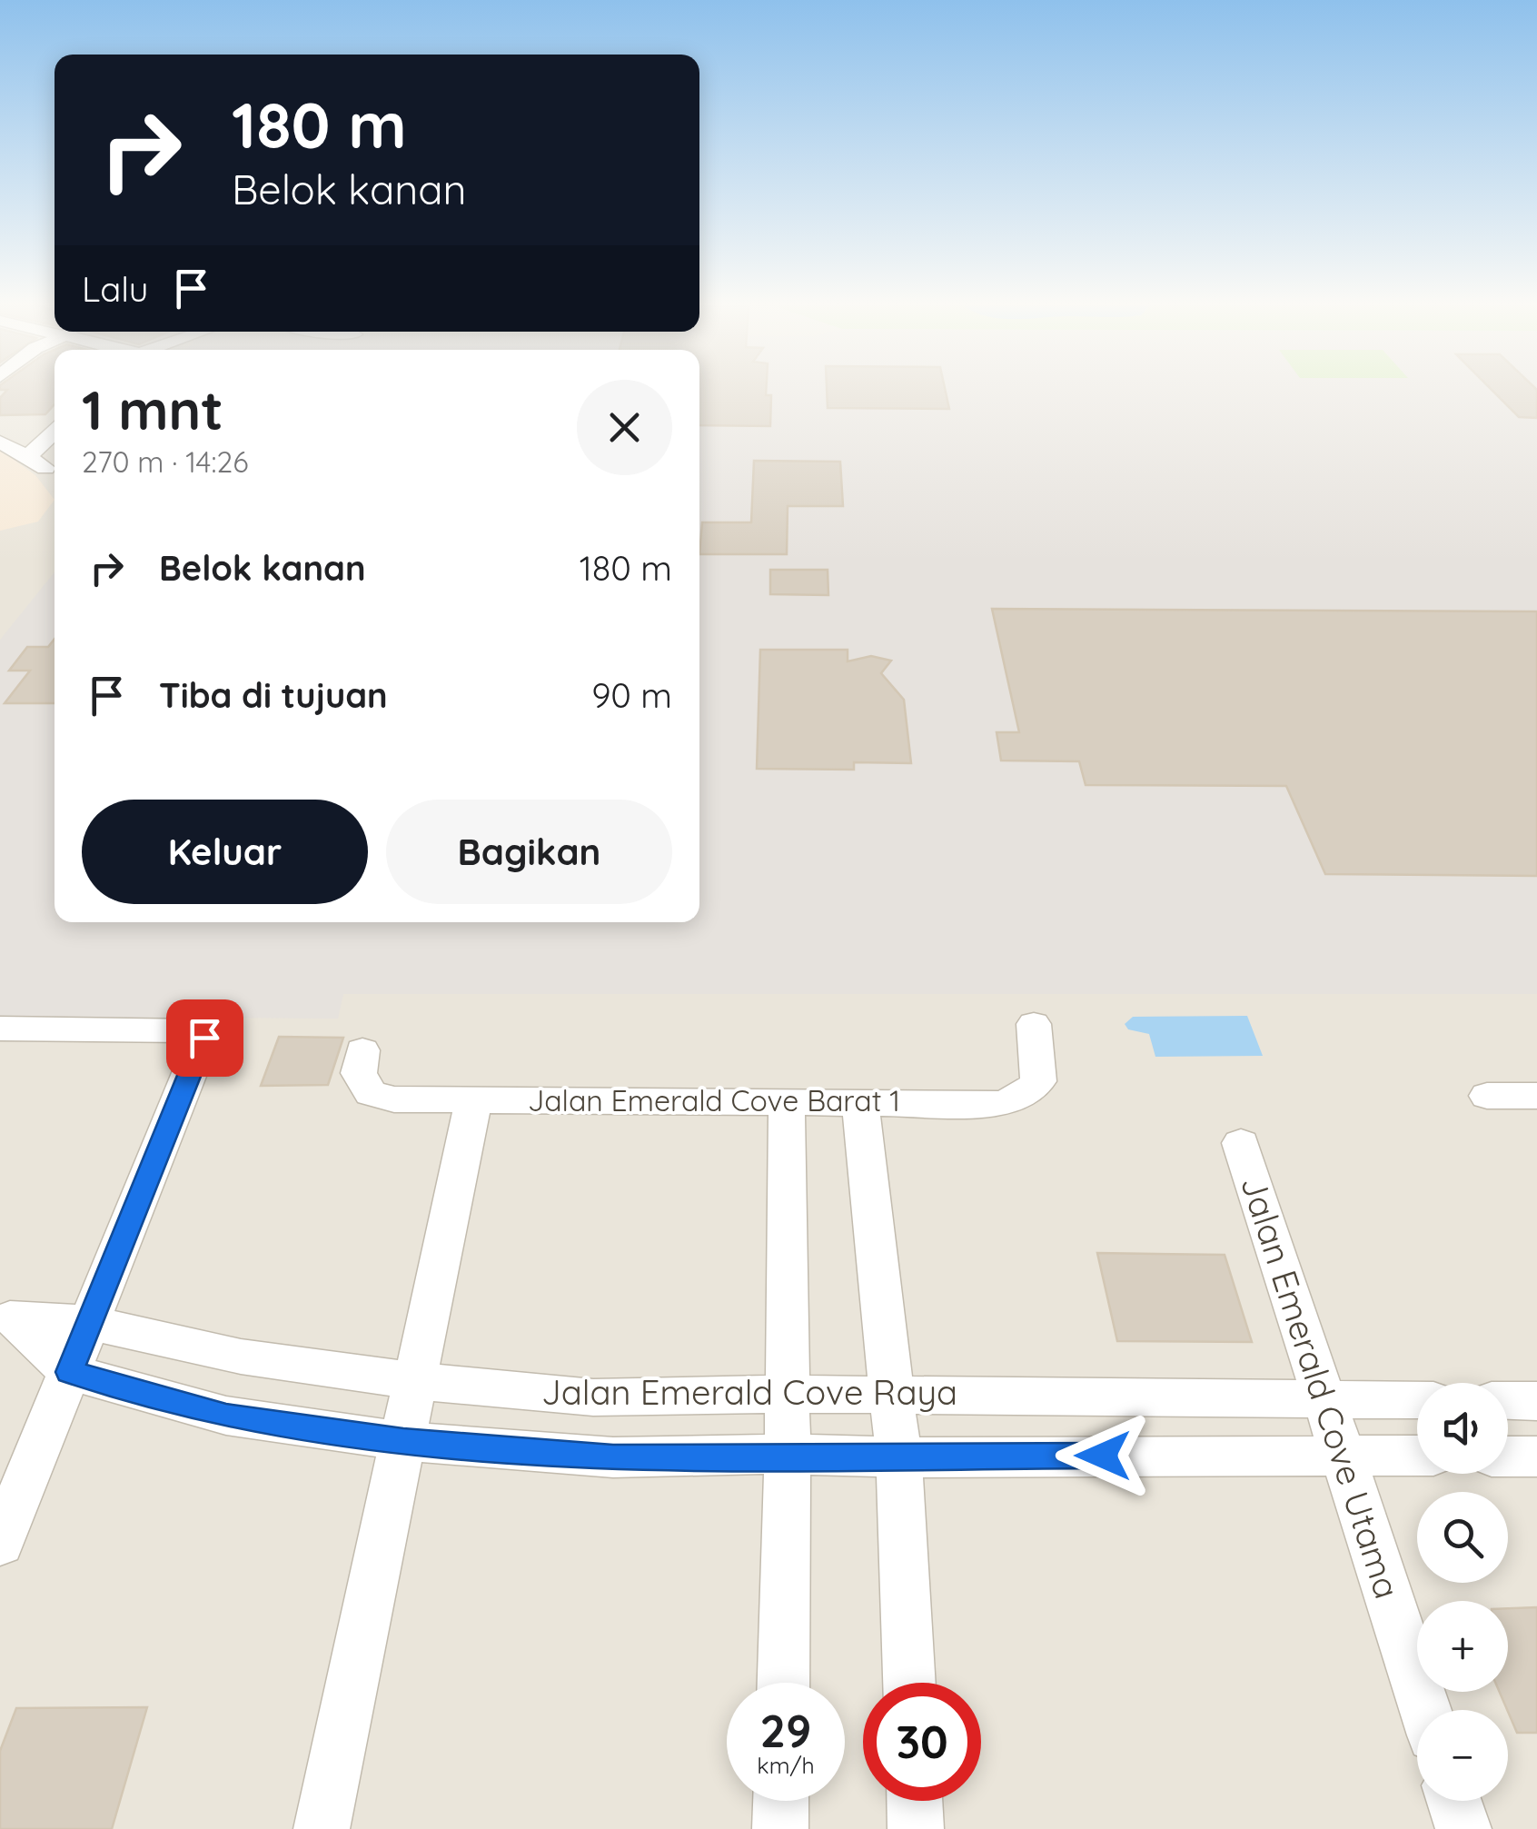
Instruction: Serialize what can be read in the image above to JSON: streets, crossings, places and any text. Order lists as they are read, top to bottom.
{
  "streets": {
    "street": ["Jalan Emerald Cove Barat 1", "Jalan Emerald Cove Utama", "Jalan Emerald Cove Raya"]
  },
  "crossings": [
    ["Jalan Emerald Cove Utama", "Jalan Emerald Cove Raya"]
  ],
  "page": {
    "turn": ["180 m", "Belok kanan"],
    "then": "Lalu",
    "heading": ["1 mnt", "270 m · 14:26"],
    "list": [
      {
        "name": "Belok kanan",
        "value": "180 m"
      },
      {
        "name": "Tiba di tujuan",
        "value": "90 m"
      }
    ],
    "buttons": ["Keluar", "Bagikan"],
    "map_buttons": ["+", "−"],
    "speed": "29 km/h",
    "limit": "30"
  }
}
